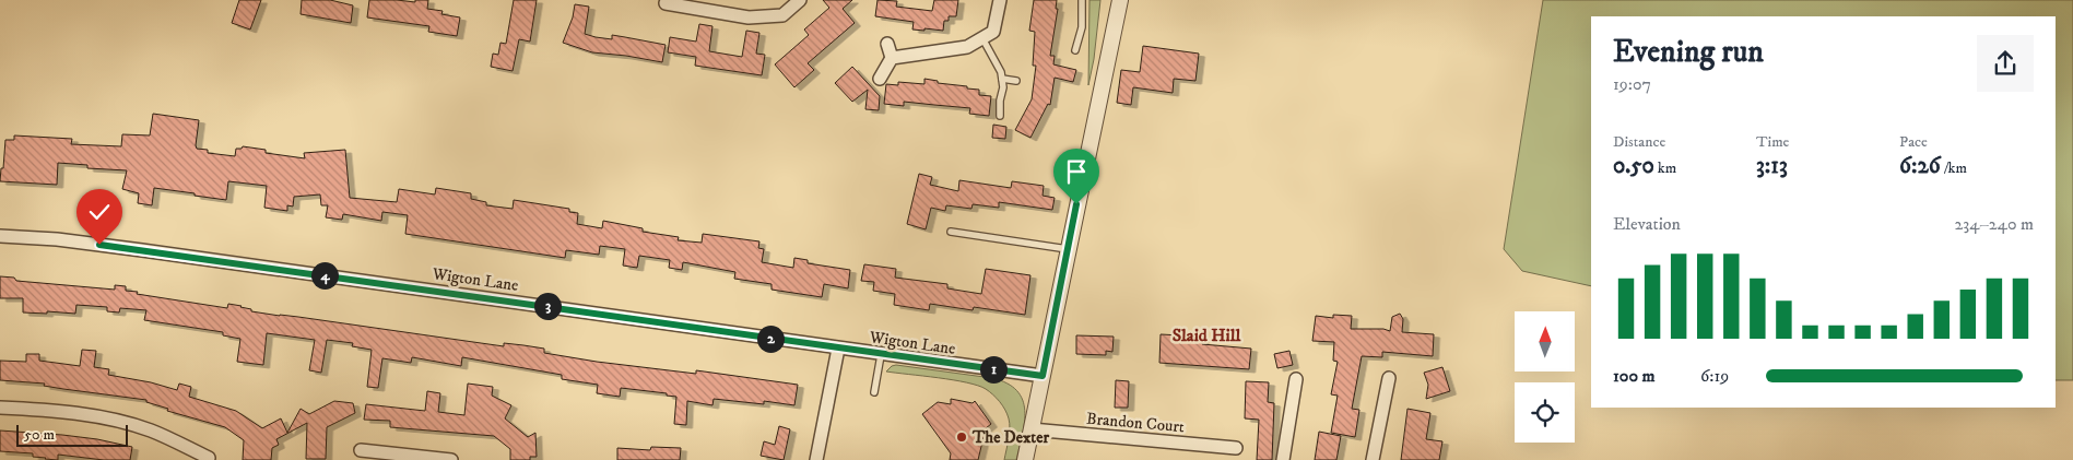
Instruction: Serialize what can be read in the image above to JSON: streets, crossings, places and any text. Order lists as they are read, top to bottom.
{
  "streets": {
    "street": ["Wigton Lane", "Brandon Court"]
  },
  "districts": ["Slaid Hill"],
  "places": ["The Dexter"],
  "scale_bar": "50 m",
  "north": "top",
  "page": {
    "heading": ["Evening run", "19:07"],
    "stats": [
      ["Distance", "0.50 km"],
      ["Time", "3:13"],
      ["Pace", "6:26 /km"]
    ],
    "chart": ["Elevation", "234–240 m"],
    "pins": [
      "4",
      "3",
      "2",
      "1"
    ],
    "list": [
      {
        "name": "100 m",
        "note": "6:19"
      }
    ],
    "scale": "50 m"
  }
}
